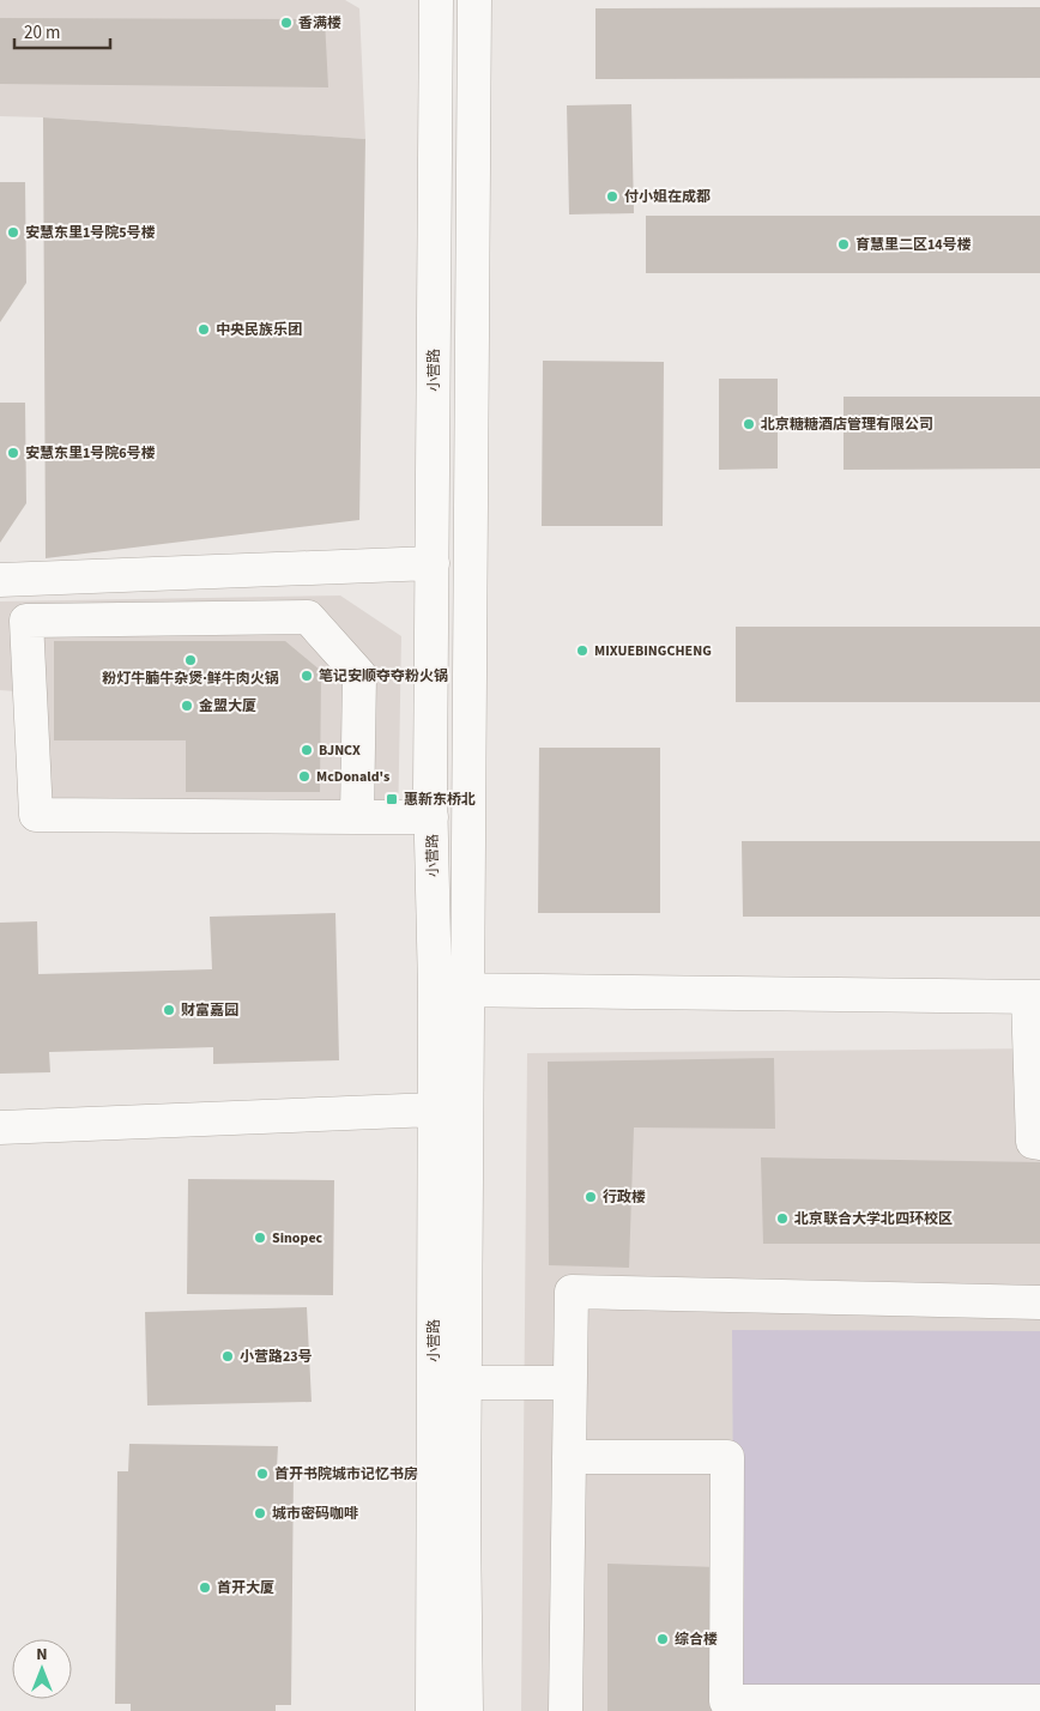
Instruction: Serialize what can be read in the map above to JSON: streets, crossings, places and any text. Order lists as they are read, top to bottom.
{
  "streets": {
    "street": ["小营路"]
  },
  "places": {
    "other": [
      "香满楼",
      "付小姐在成都",
      "安慧东里1号院5号楼",
      "育慧里二区14号楼",
      "中央民族乐团",
      "北京糖糖酒店管理有限公司",
      "安慧东里1号院6号楼",
      "MIXUEBINGCHENG",
      "粉灯牛腩牛杂煲·鲜牛肉火锅",
      "笔记安顺夺夺粉火锅",
      "金盟大厦",
      "BJNCX",
      "McDonald's",
      "财富嘉园",
      "行政楼",
      "北京联合大学北四环校区",
      "Sinopec",
      "小营路23号",
      "首开书院城市记忆书房",
      "城市密码咖啡",
      "首开大厦",
      "综合楼"
    ],
    "transit": ["惠新东桥北"]
  },
  "scale_bar": "20 m",
  "north": "top"
}
